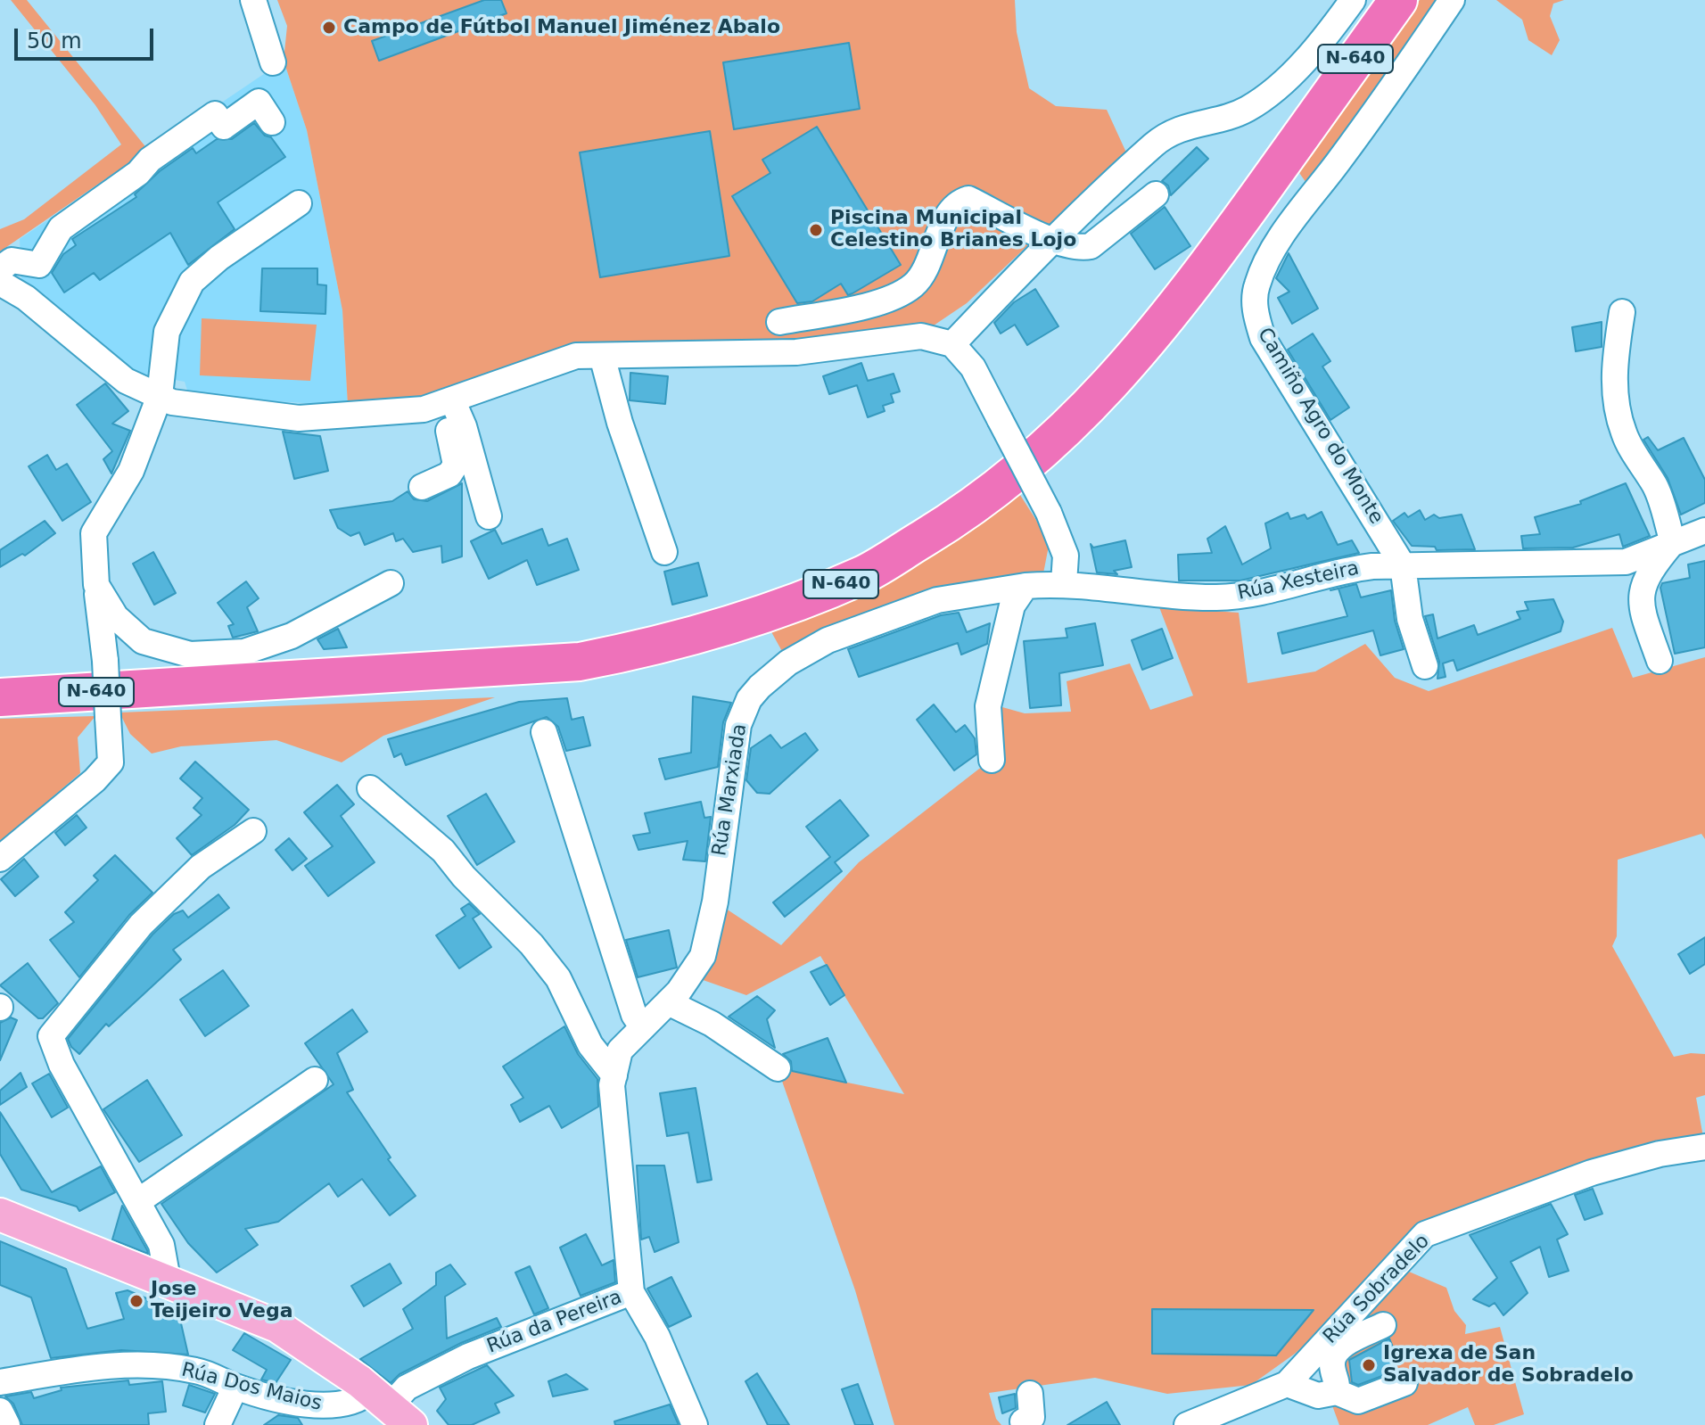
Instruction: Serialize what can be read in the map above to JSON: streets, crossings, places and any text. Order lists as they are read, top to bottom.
{
  "streets": {
    "highway": ["N-640"],
    "street": [
      "Camiño Agro do Monte",
      "Rúa Xesteira",
      "Rúa Marxiada",
      "Rúa Sobradelo",
      "Rúa da Pereira",
      "Rúa Dos Maios"
    ]
  },
  "crossings": [
    ["Camiño Agro do Monte", "Rúa Xesteira"],
    ["Rúa Xesteira", "Rúa Marxiada"],
    ["Rúa Marxiada", "Rúa da Pereira"],
    ["Rúa da Pereira", "Rúa Dos Maios"]
  ],
  "places": [
    "Campo de Fútbol Manuel Jiménez Abalo",
    "Piscina Municipal Celestino Brianes Lojo",
    "Jose Teijeiro Vega",
    "Igrexa de San Salvador de Sobradelo"
  ],
  "scale_bar": "50 m"
}
